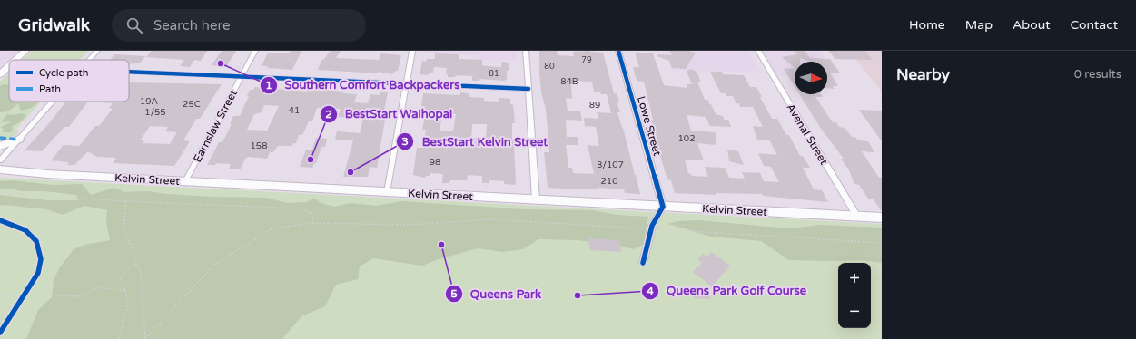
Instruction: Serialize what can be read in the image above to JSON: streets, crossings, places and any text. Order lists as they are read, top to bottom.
{
  "streets": {
    "main road": ["Kelvin Street"],
    "street": ["Earnslaw Street", "Lowe Street", "Avenal Street"]
  },
  "crossings": [
    ["Earnslaw Street", "Kelvin Street"],
    ["Lowe Street", "Kelvin Street"],
    ["Avenal Street", "Kelvin Street"]
  ],
  "places": [
    "Southern Comfort Backpackers",
    "BestStart Waihopai",
    "BestStart Kelvin Street",
    "Queens Park",
    "Queens Park Golf Course"
  ],
  "house_numbers": [
    "79",
    "80",
    "81",
    "84B",
    "19A",
    "25C",
    "89",
    "41",
    "1/55",
    "102",
    "158",
    "98",
    "3/107",
    "210"
  ],
  "legend": ["Cycle path", "Path"],
  "north": "right",
  "page": {
    "header": "Gridwalk",
    "search": "Search here",
    "nav": [
      "Home",
      "Map",
      "About",
      "Contact"
    ],
    "heading": ["Nearby", "0 results"],
    "map_buttons": ["+", "−"]
  }
}
